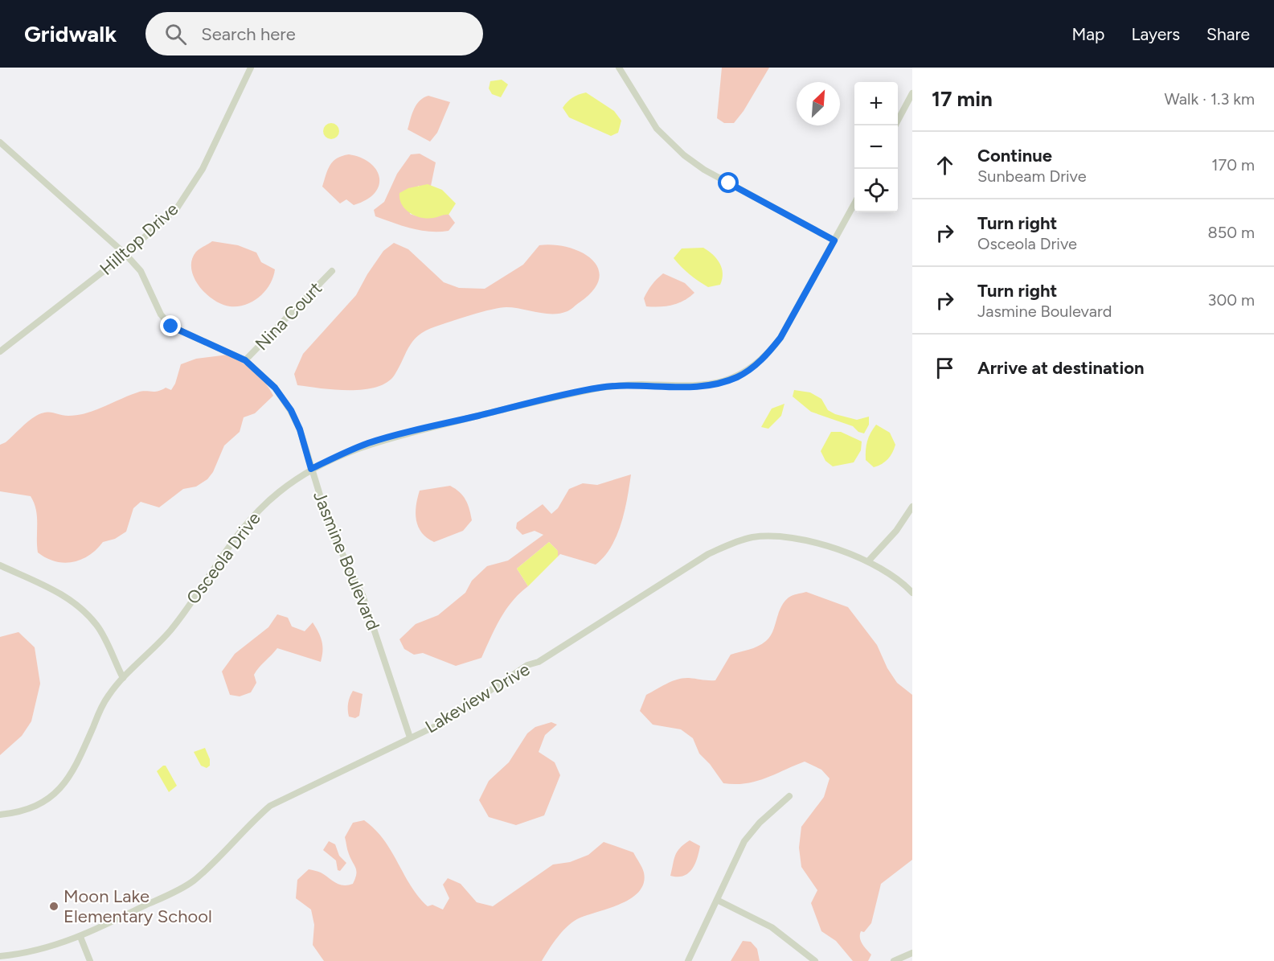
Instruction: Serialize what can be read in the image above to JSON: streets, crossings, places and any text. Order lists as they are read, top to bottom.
{
  "streets": {
    "street": [
      "Hilltop Drive",
      "Nina Court",
      "Osceola Drive",
      "Jasmine Boulevard",
      "Lakeview Drive"
    ]
  },
  "crossings": [
    ["Hilltop Drive", "Jasmine Boulevard"],
    ["Nina Court", "Jasmine Boulevard"],
    ["Osceola Drive", "Jasmine Boulevard"],
    ["Jasmine Boulevard", "Lakeview Drive"]
  ],
  "places": ["Moon Lake Elementary School"],
  "north": "top right",
  "page": {
    "header": "Gridwalk",
    "search": "Search here",
    "nav": ["Map", "Layers", "Share"],
    "heading": ["17 min", "Walk · 1.3 km"],
    "map_buttons": ["+", "−"],
    "list": [
      ["Continue", "Sunbeam Drive", "170 m"],
      ["Turn right", "Osceola Drive", "850 m"],
      ["Turn right", "Jasmine Boulevard", "300 m"],
      "Arrive at destination"
    ]
  }
}
